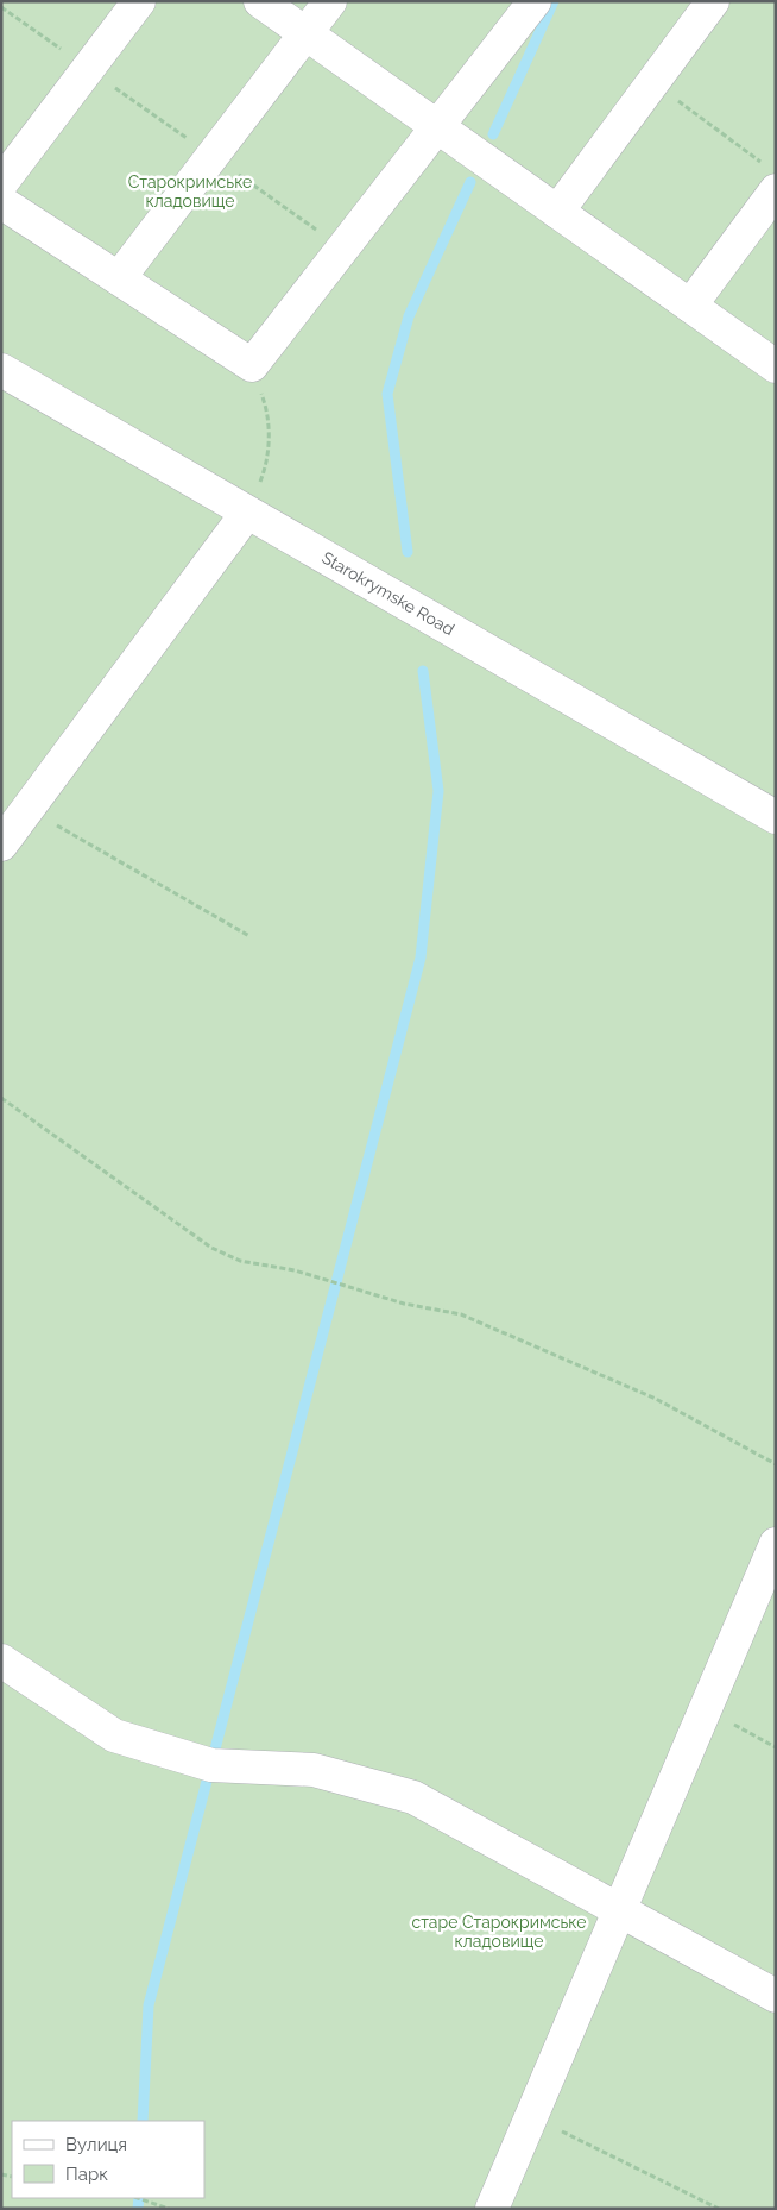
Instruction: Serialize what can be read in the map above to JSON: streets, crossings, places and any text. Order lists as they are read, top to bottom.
{
  "streets": {
    "street": ["Starokrymske Road"]
  },
  "parks": ["Старокримське кладовище", "старе Старокримське кладовище"],
  "legend": ["Вулиця", "Парк"]
}
